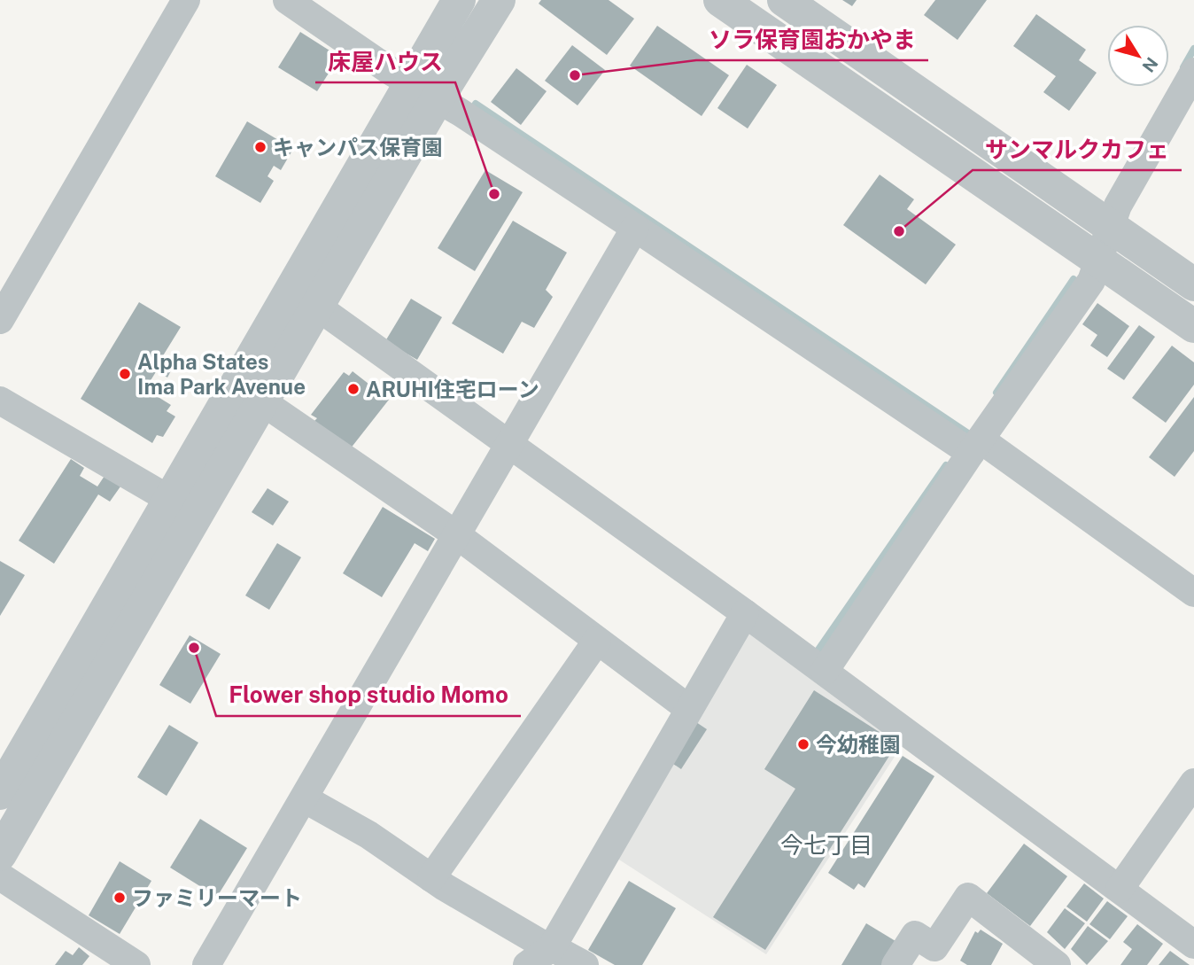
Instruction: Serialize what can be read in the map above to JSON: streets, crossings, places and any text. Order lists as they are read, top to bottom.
{
  "districts": ["今七丁目"],
  "places": [
    "ソラ保育園おかやま",
    "キャンパス保育園",
    "床屋ハウス",
    "サンマルクカフェ",
    "Alpha States Ima Park Avenue",
    "ARUHI住宅ローン",
    "Flower shop studio Momo",
    "今幼稚園",
    "ファミリーマート"
  ],
  "north": "bottom right"
}
